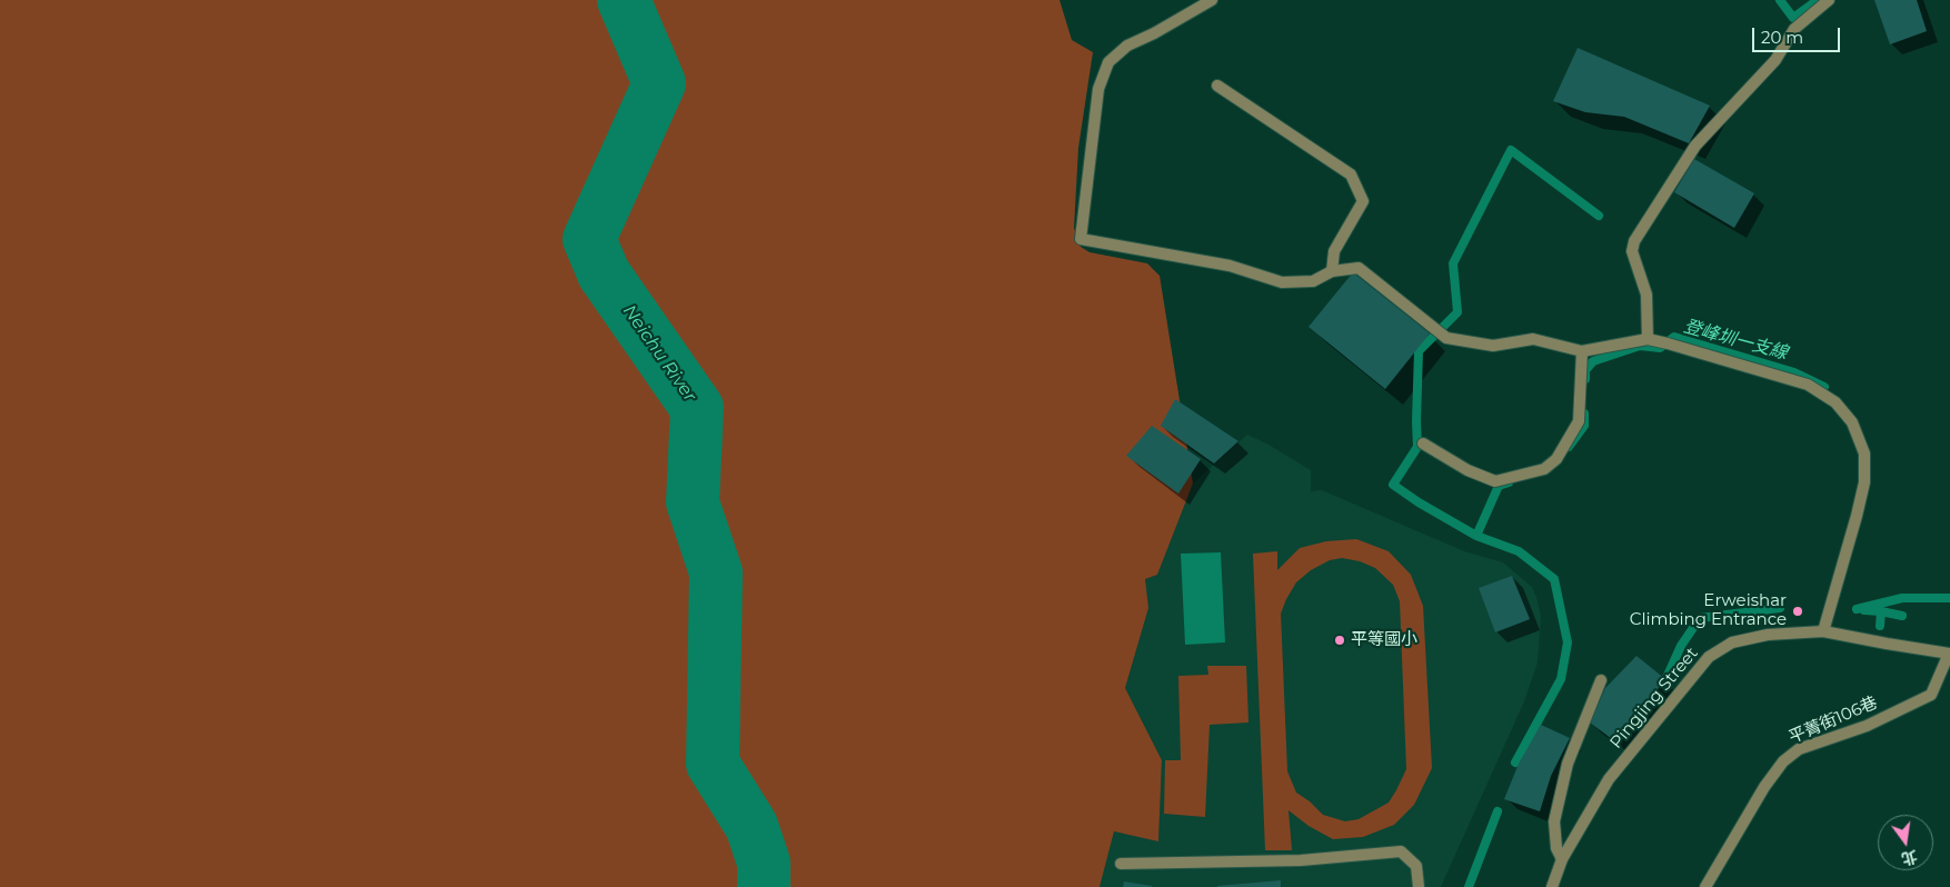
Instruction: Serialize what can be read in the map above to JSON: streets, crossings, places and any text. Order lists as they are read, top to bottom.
{
  "streets": {
    "street": ["Pingjing Street", "平菁街106巷"]
  },
  "crossings": [
    ["Pingjing Street", "平菁街106巷"]
  ],
  "water": ["登峰圳一支線", "Neichu River"],
  "places": ["Erweishar Climbing Entrance", "平等國小"],
  "scale_bar": "20 m",
  "north": "bottom"
}
